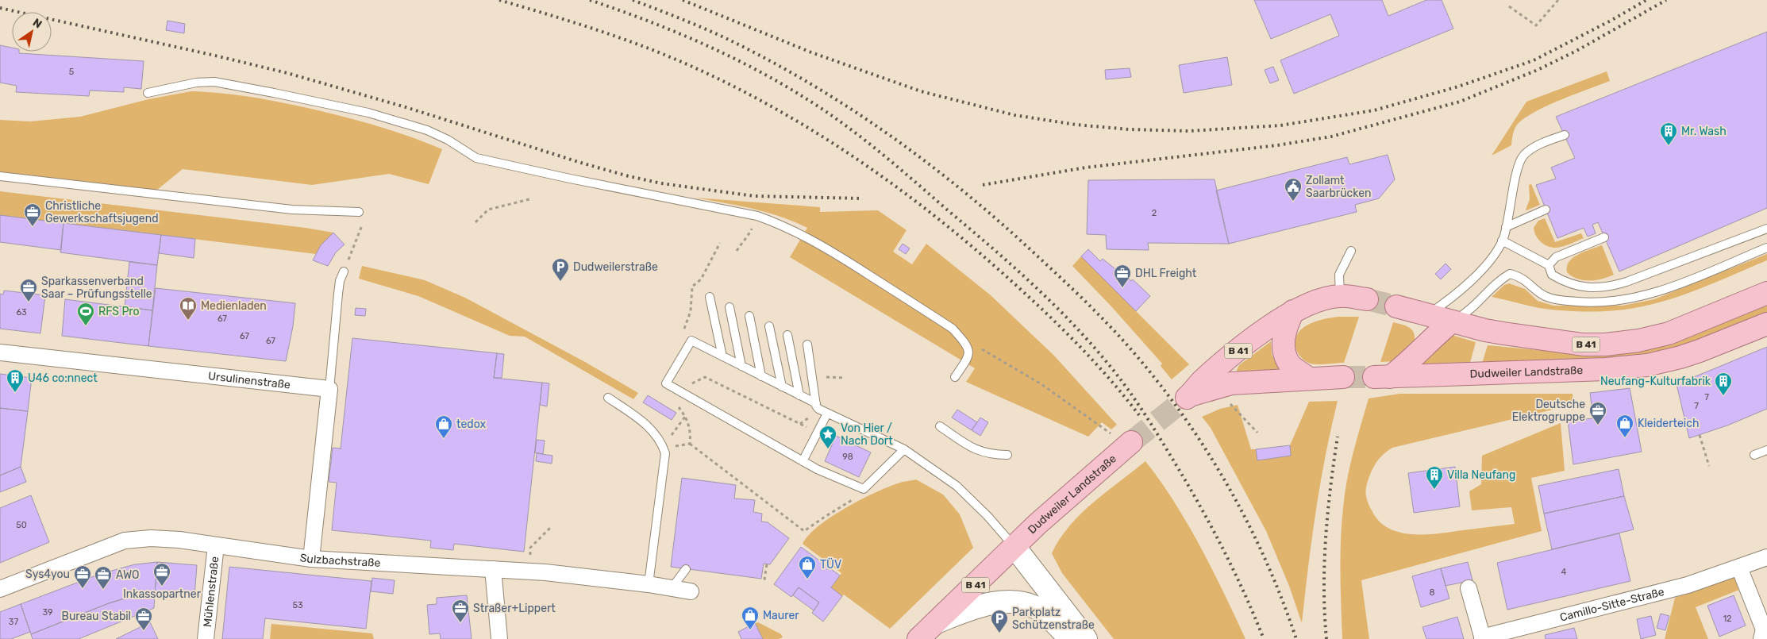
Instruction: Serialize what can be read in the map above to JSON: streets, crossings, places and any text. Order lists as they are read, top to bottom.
{
  "streets": {
    "main road": ["B 41", "Dudweiler Landstraße"],
    "street": [
      "Ursulinenstraße",
      "Sulzbachstraße",
      "Mühlenstraße",
      "Camillo-Sitte-Straße"
    ]
  },
  "crossings": [
    ["B 41", "Dudweiler Landstraße"],
    ["Sulzbachstraße", "Mühlenstraße"]
  ],
  "places": {
    "building": [
      "Mr. Wash",
      "U46 co:nnect",
      "Neufang-Kulturfabrik",
      "Villa Neufang"
    ],
    "public building": ["Zollamt Saarbrücken"],
    "office": [
      "Christliche Gewerkschaftsjugend",
      "DHL Freight",
      "Sparkassenverband Saar – Prüfungsstelle",
      "Deutsche Elektrogruppe",
      "Inkassopartner",
      "Sys4you",
      "AWO",
      "Straßer+Lippert",
      "Bureau Stabil"
    ],
    "parking": ["Dudweilerstraße", "Parkplatz Schützenstraße"],
    "library": ["Medienladen"],
    "sports": ["RFS Pro"],
    "shop": [
      "Kleiderteich",
      "tedox",
      "TÜV",
      "Maurer"
    ],
    "place": ["Von Hier / Nach Dort"]
  },
  "house_numbers": [
    "5",
    "2",
    "63",
    "67",
    "67",
    "67",
    "7",
    "7",
    "98",
    "50",
    "4",
    "8",
    "53",
    "39",
    "12",
    "37"
  ],
  "north": "top right"
}
